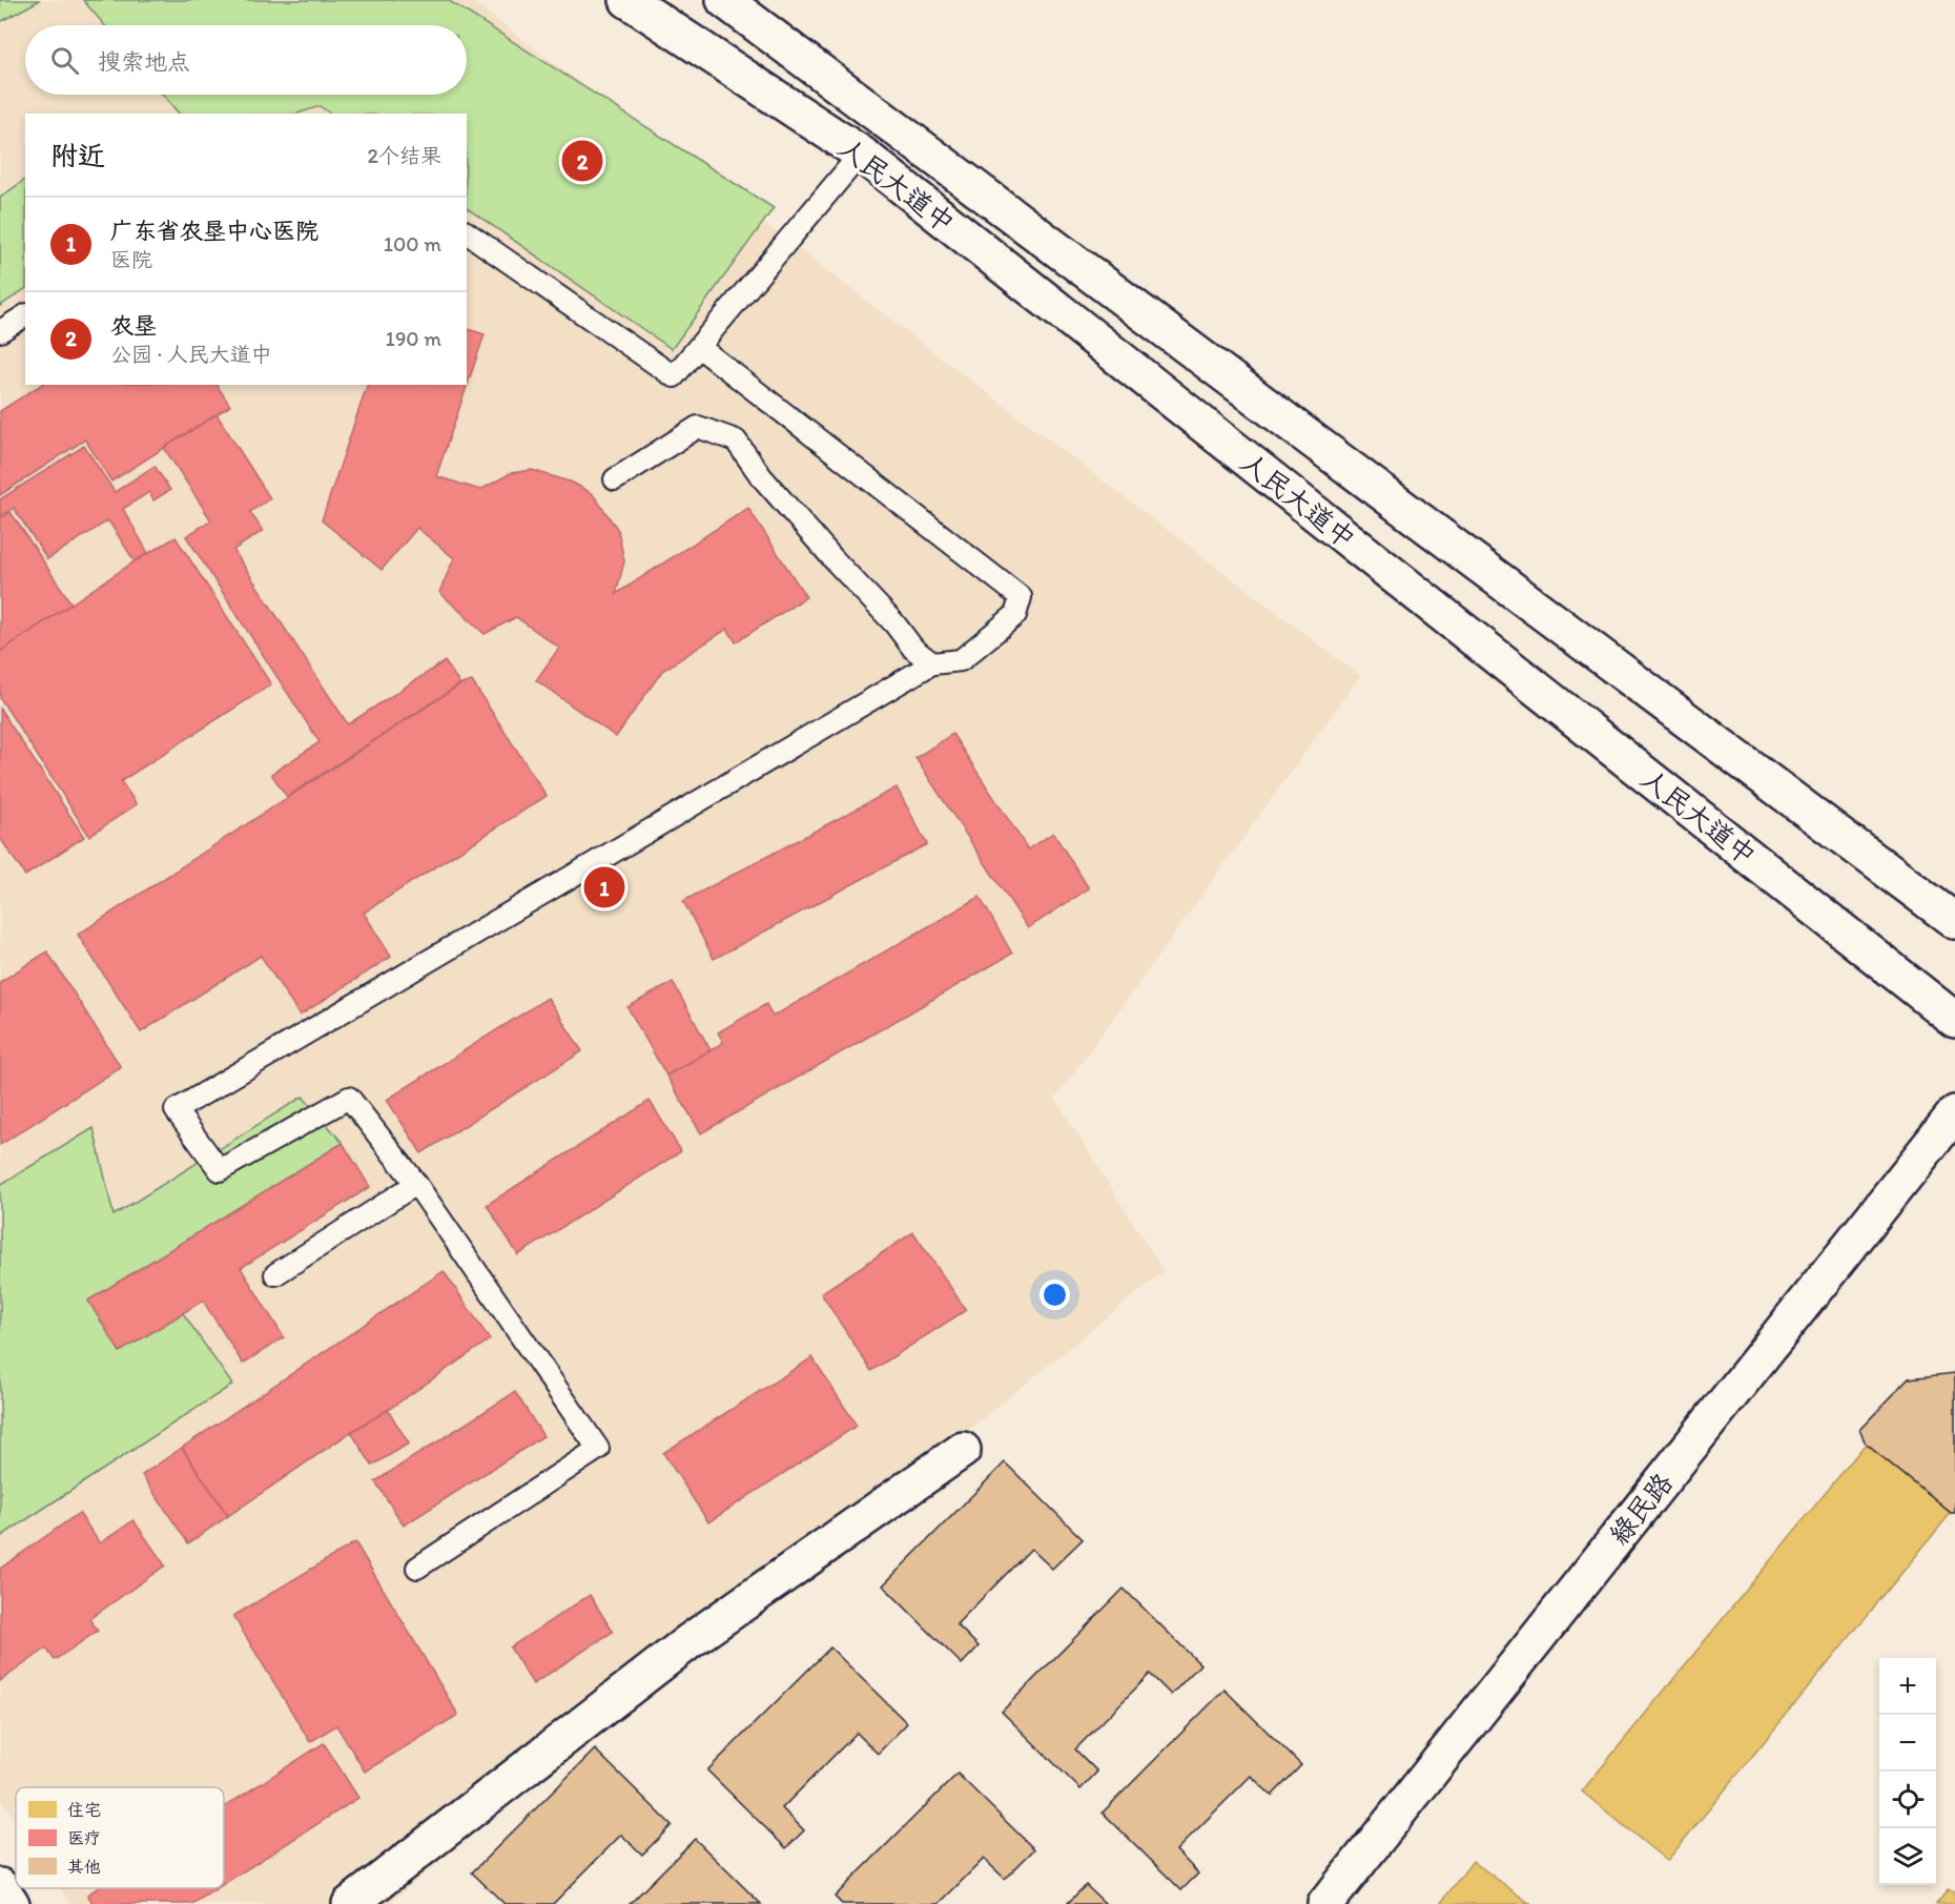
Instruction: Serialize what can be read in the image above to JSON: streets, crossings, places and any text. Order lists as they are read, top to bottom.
{
  "streets": {
    "main road": ["人民大道中", "綠民路"]
  },
  "legend": ["住宅", "医疗", "其他"],
  "page": {
    "search": "搜索地点",
    "heading": ["附近", "2个结果"],
    "pins": ["2", "1"],
    "list": [
      {
        "mark": "1",
        "name": "广东省农垦中心医院",
        "note": "医院",
        "value": "100 m"
      },
      {
        "mark": "2",
        "name": "农垦",
        "note": "公园 · 人民大道中",
        "value": "190 m"
      }
    ],
    "map_buttons": ["+", "−"]
  }
}
